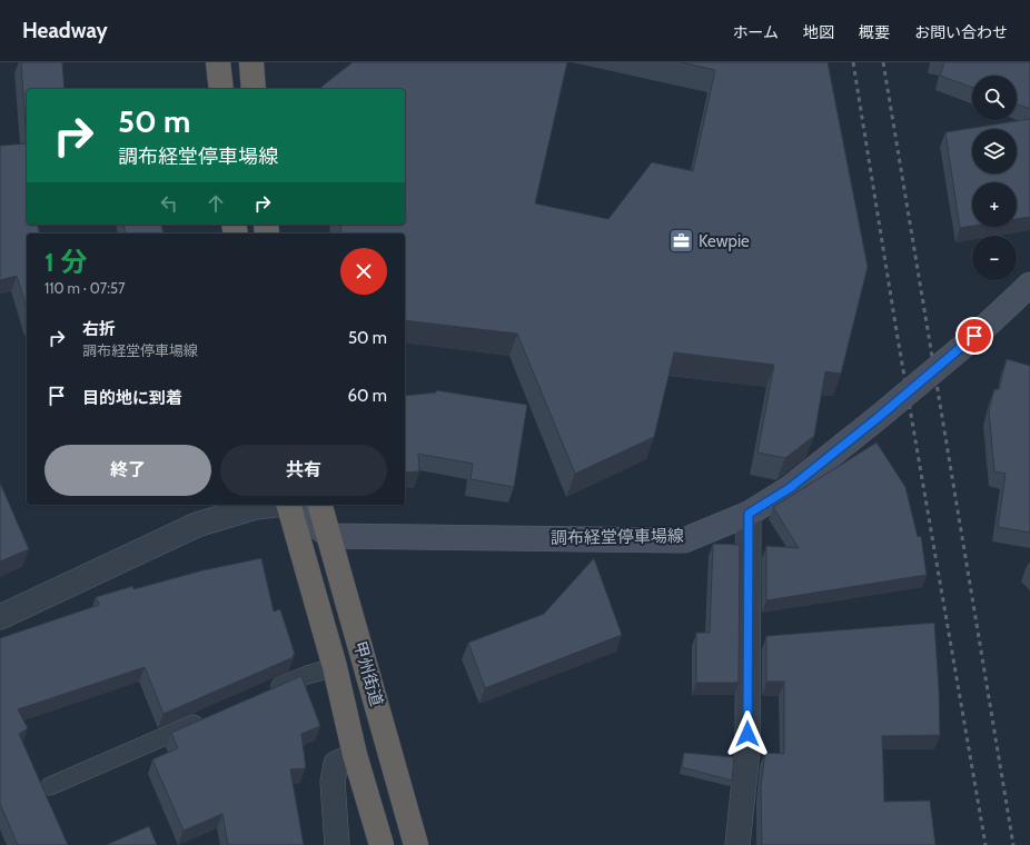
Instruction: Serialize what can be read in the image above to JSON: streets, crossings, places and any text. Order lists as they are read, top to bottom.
{
  "streets": {
    "highway": ["甲州街道"],
    "main road": ["調布経堂停車場線"]
  },
  "crossings": [
    ["調布経堂停車場線", "甲州街道"]
  ],
  "places": {
    "office": ["Kewpie"]
  },
  "page": {
    "header": "Headway",
    "nav": [
      "ホーム",
      "地図",
      "概要",
      "お問い合わせ"
    ],
    "map_buttons": ["+", "−"],
    "turn": ["50 m", "調布経堂停車場線"],
    "heading": ["1 分", "110 m · 07:57"],
    "list": [
      {
        "name": "右折",
        "note": "調布経堂停車場線",
        "value": "50 m"
      },
      {
        "name": "目的地に到着",
        "value": "60 m"
      }
    ],
    "buttons": ["終了", "共有"]
  }
}
